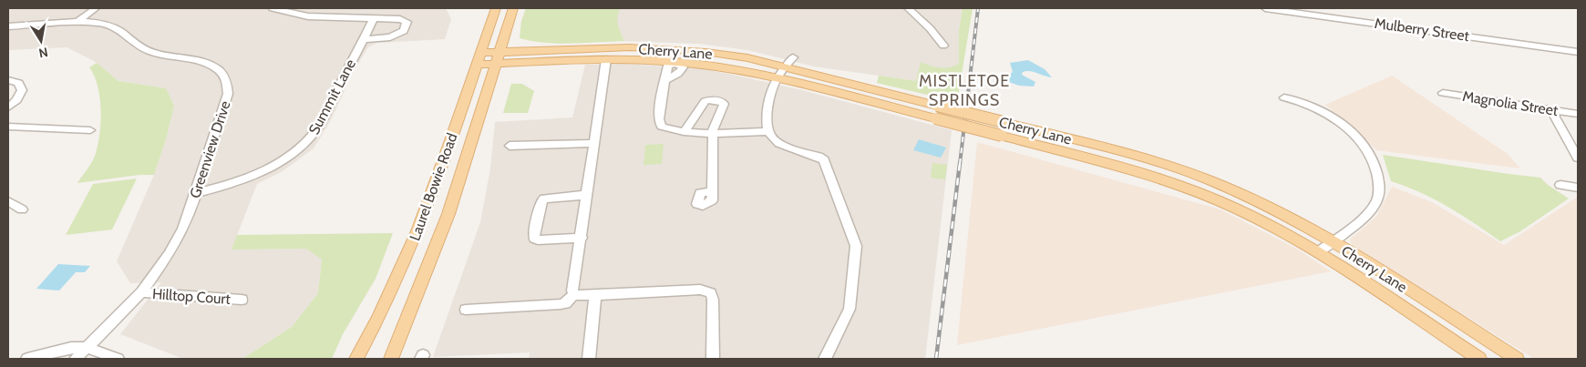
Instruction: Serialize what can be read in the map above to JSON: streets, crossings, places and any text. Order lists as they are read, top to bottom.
{
  "streets": {
    "main road": ["Cherry Lane", "Laurel Bowie Road"],
    "street": [
      "Mulberry Street",
      "Summit Lane",
      "Magnolia Street",
      "Greenview Drive",
      "Hilltop Court"
    ]
  },
  "crossings": [
    ["Cherry Lane", "Laurel Bowie Road"],
    ["Summit Lane", "Greenview Drive"],
    ["Greenview Drive", "Hilltop Court"]
  ],
  "districts": ["MISTLETOE SPRINGS"],
  "north": "bottom"
}
